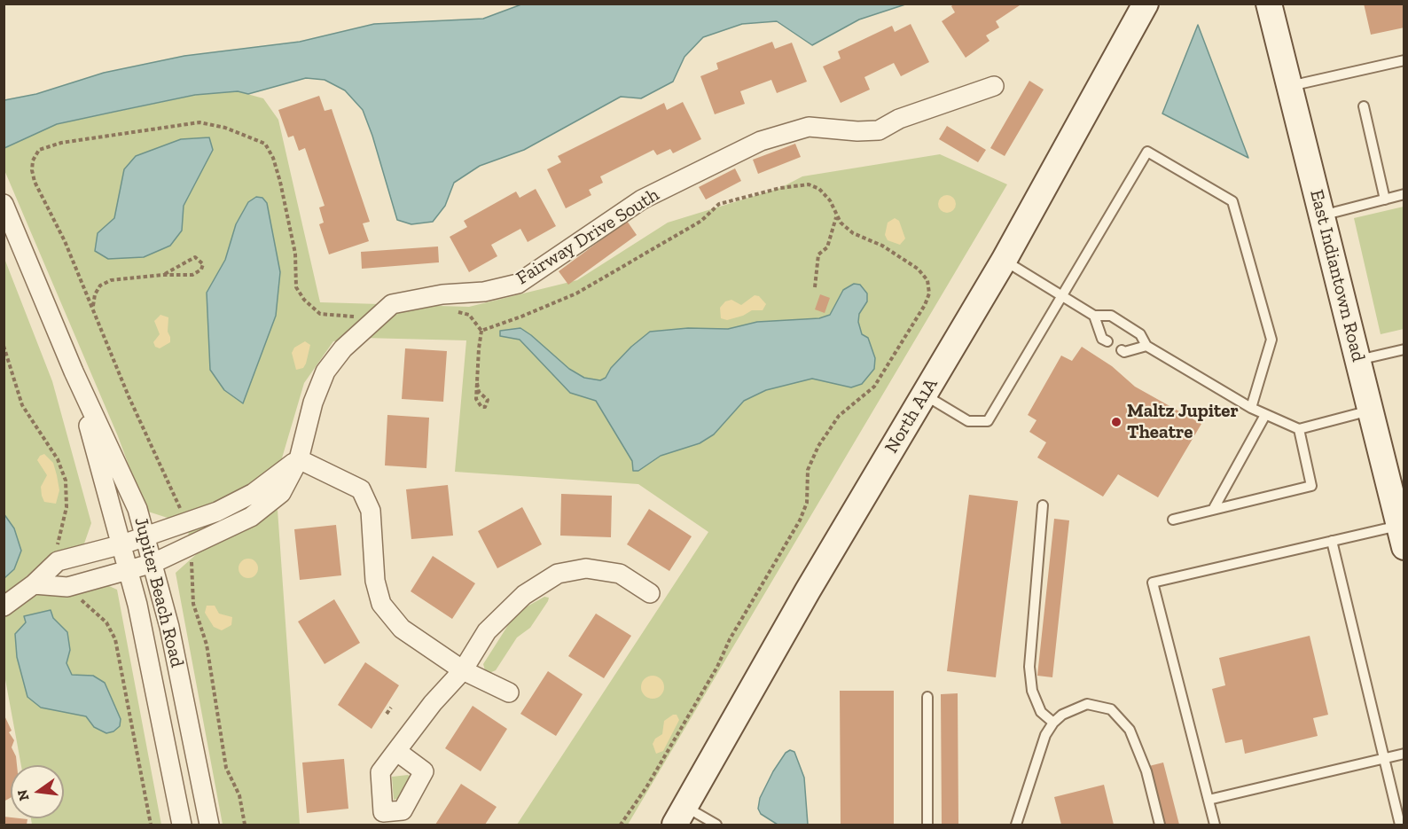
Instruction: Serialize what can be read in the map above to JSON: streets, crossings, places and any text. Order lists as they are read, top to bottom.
{
  "streets": {
    "street": [
      "Fairway Drive South",
      "East Indiantown Road",
      "North A1A",
      "Jupiter Beach Road"
    ]
  },
  "crossings": [
    ["Fairway Drive South", "Jupiter Beach Road"]
  ],
  "places": ["Maltz Jupiter Theatre"],
  "north": "left"
}
